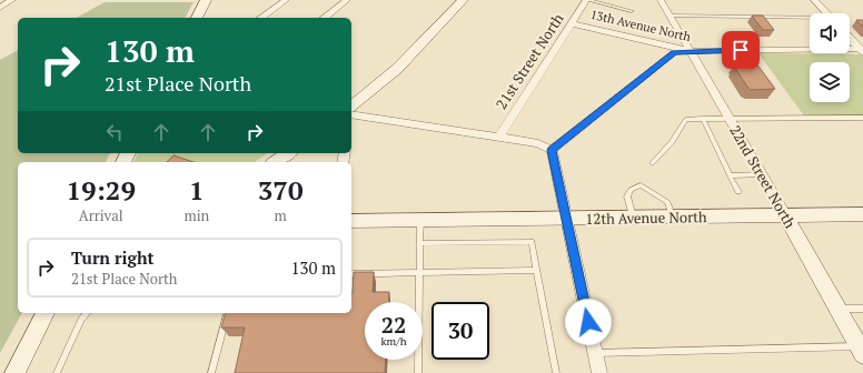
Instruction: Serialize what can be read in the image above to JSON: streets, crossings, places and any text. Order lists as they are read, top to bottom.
{
  "streets": {
    "street": [
      "13th Avenue North",
      "21st Street North",
      "22nd Street North",
      "12th Avenue North"
    ]
  },
  "crossings": [
    ["13th Avenue North", "21st Street North"],
    ["13th Avenue North", "22nd Street North"],
    ["22nd Street North", "12th Avenue North"]
  ],
  "page": {
    "turn": ["130 m", "21st Place North"],
    "eta": [
      "19:29",
      "Arrival",
      "1",
      "min",
      "370",
      "m"
    ],
    "list": [
      {
        "name": "Turn right",
        "note": "21st Place North",
        "value": "130 m"
      }
    ],
    "speed": "22 km/h",
    "limit": "30"
  }
}
